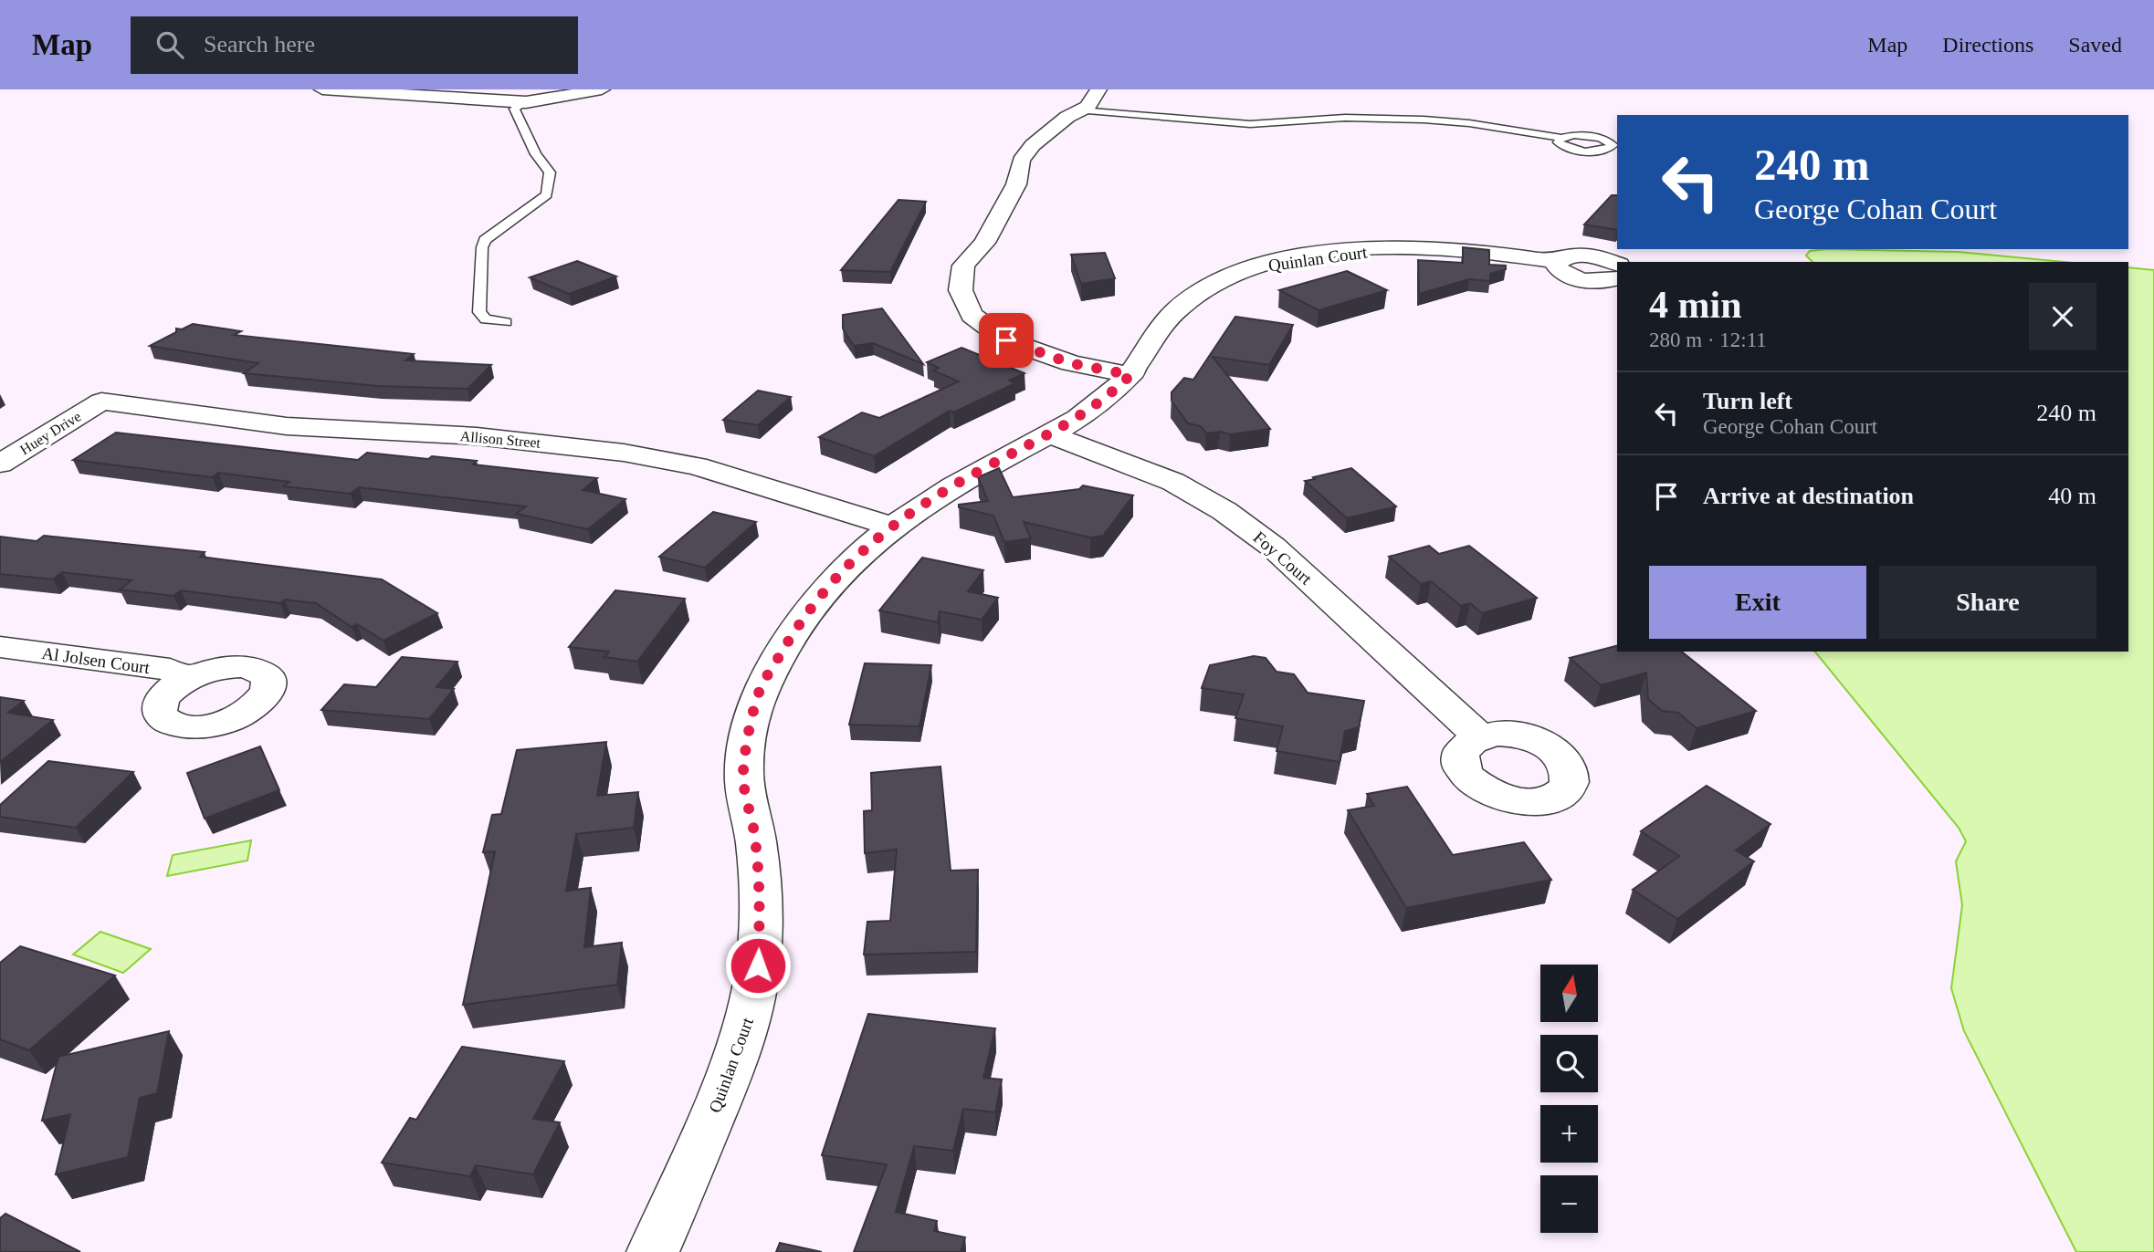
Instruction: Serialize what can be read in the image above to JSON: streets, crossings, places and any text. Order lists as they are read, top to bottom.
{
  "streets": {
    "street": [
      "Quinlan Court",
      "Huey Drive",
      "Allison Street",
      "Foy Court",
      "Al Jolsen Court"
    ]
  },
  "crossings": [
    ["Quinlan Court", "Allison Street"],
    ["Quinlan Court", "Foy Court"],
    ["Huey Drive", "Allison Street"]
  ],
  "north": "top",
  "page": {
    "header": "Map",
    "search": "Search here",
    "nav": ["Map", "Directions", "Saved"],
    "turn": ["240 m", "George Cohan Court"],
    "heading": ["4 min", "280 m · 12:11"],
    "list": [
      {
        "name": "Turn left",
        "note": "George Cohan Court",
        "value": "240 m"
      },
      {
        "name": "Arrive at destination",
        "value": "40 m"
      }
    ],
    "buttons": ["Exit", "Share"],
    "map_buttons": ["+", "−"]
  }
}
